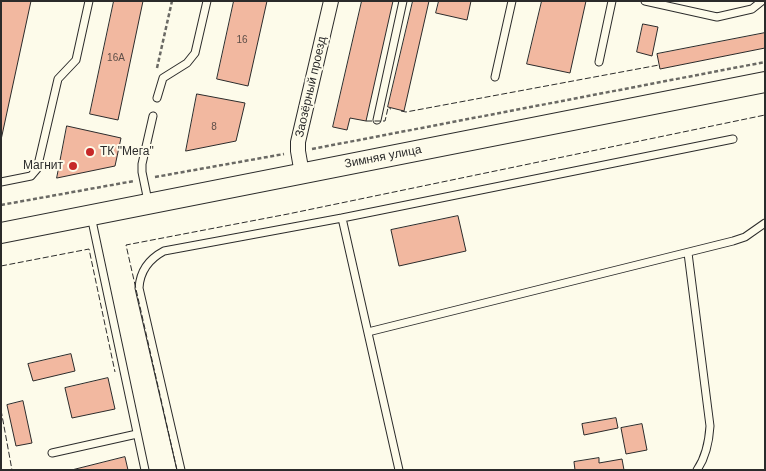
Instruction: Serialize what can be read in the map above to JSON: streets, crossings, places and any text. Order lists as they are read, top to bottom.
{
  "streets": {
    "main road": ["Зимняя улица"],
    "street": ["Заозёрный проезд"]
  },
  "crossings": [
    ["Заозёрный проезд", "Зимняя улица"]
  ],
  "places": ["ТК \"Мега\"", "Магнит"],
  "house_numbers": ["16", "16А", "8"]
}
